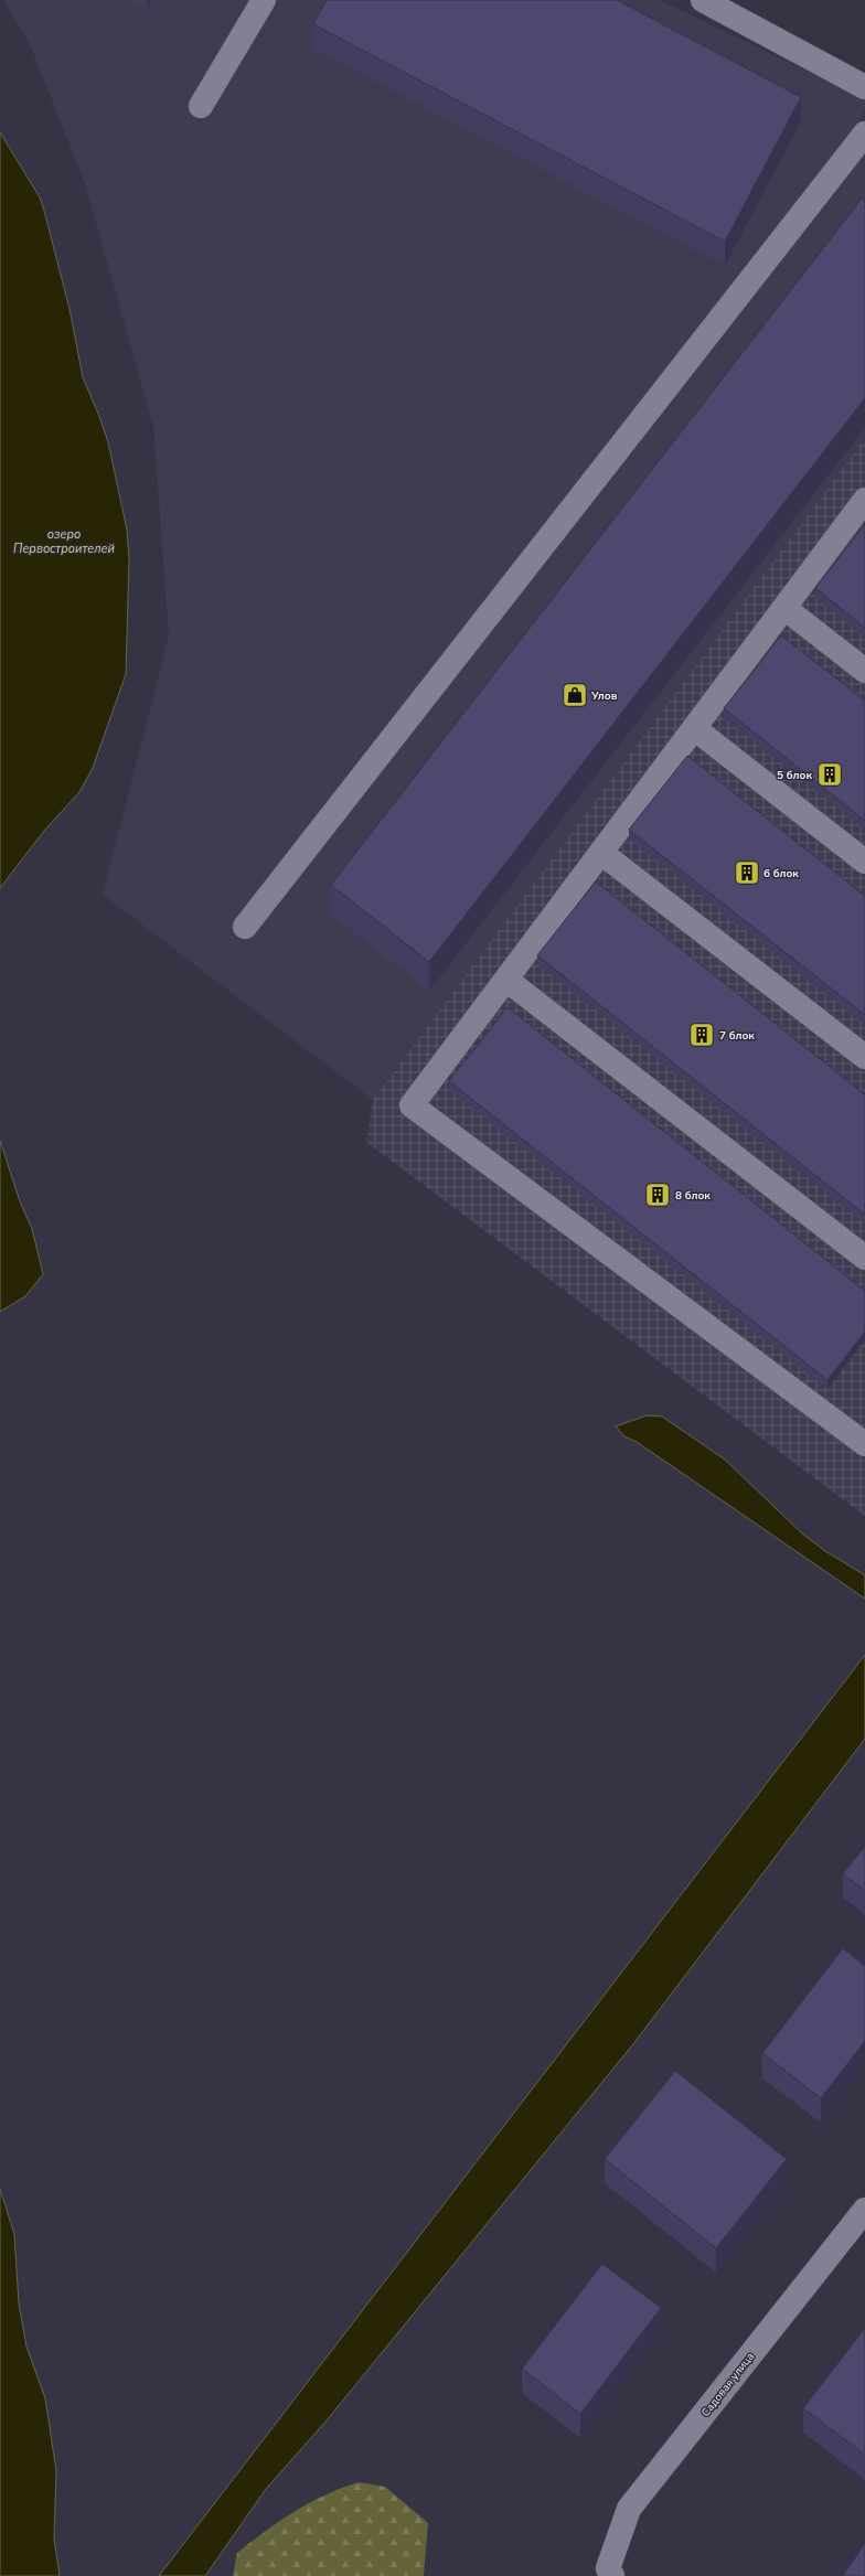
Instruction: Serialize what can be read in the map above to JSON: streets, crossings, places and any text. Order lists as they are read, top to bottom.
{
  "streets": {
    "street": ["Садовая улица"]
  },
  "water": ["озеро Первостроителей"],
  "places": {
    "shop": ["Улов"],
    "building": [
      "5 блок",
      "6 блок",
      "7 блок",
      "8 блок"
    ]
  }
}
